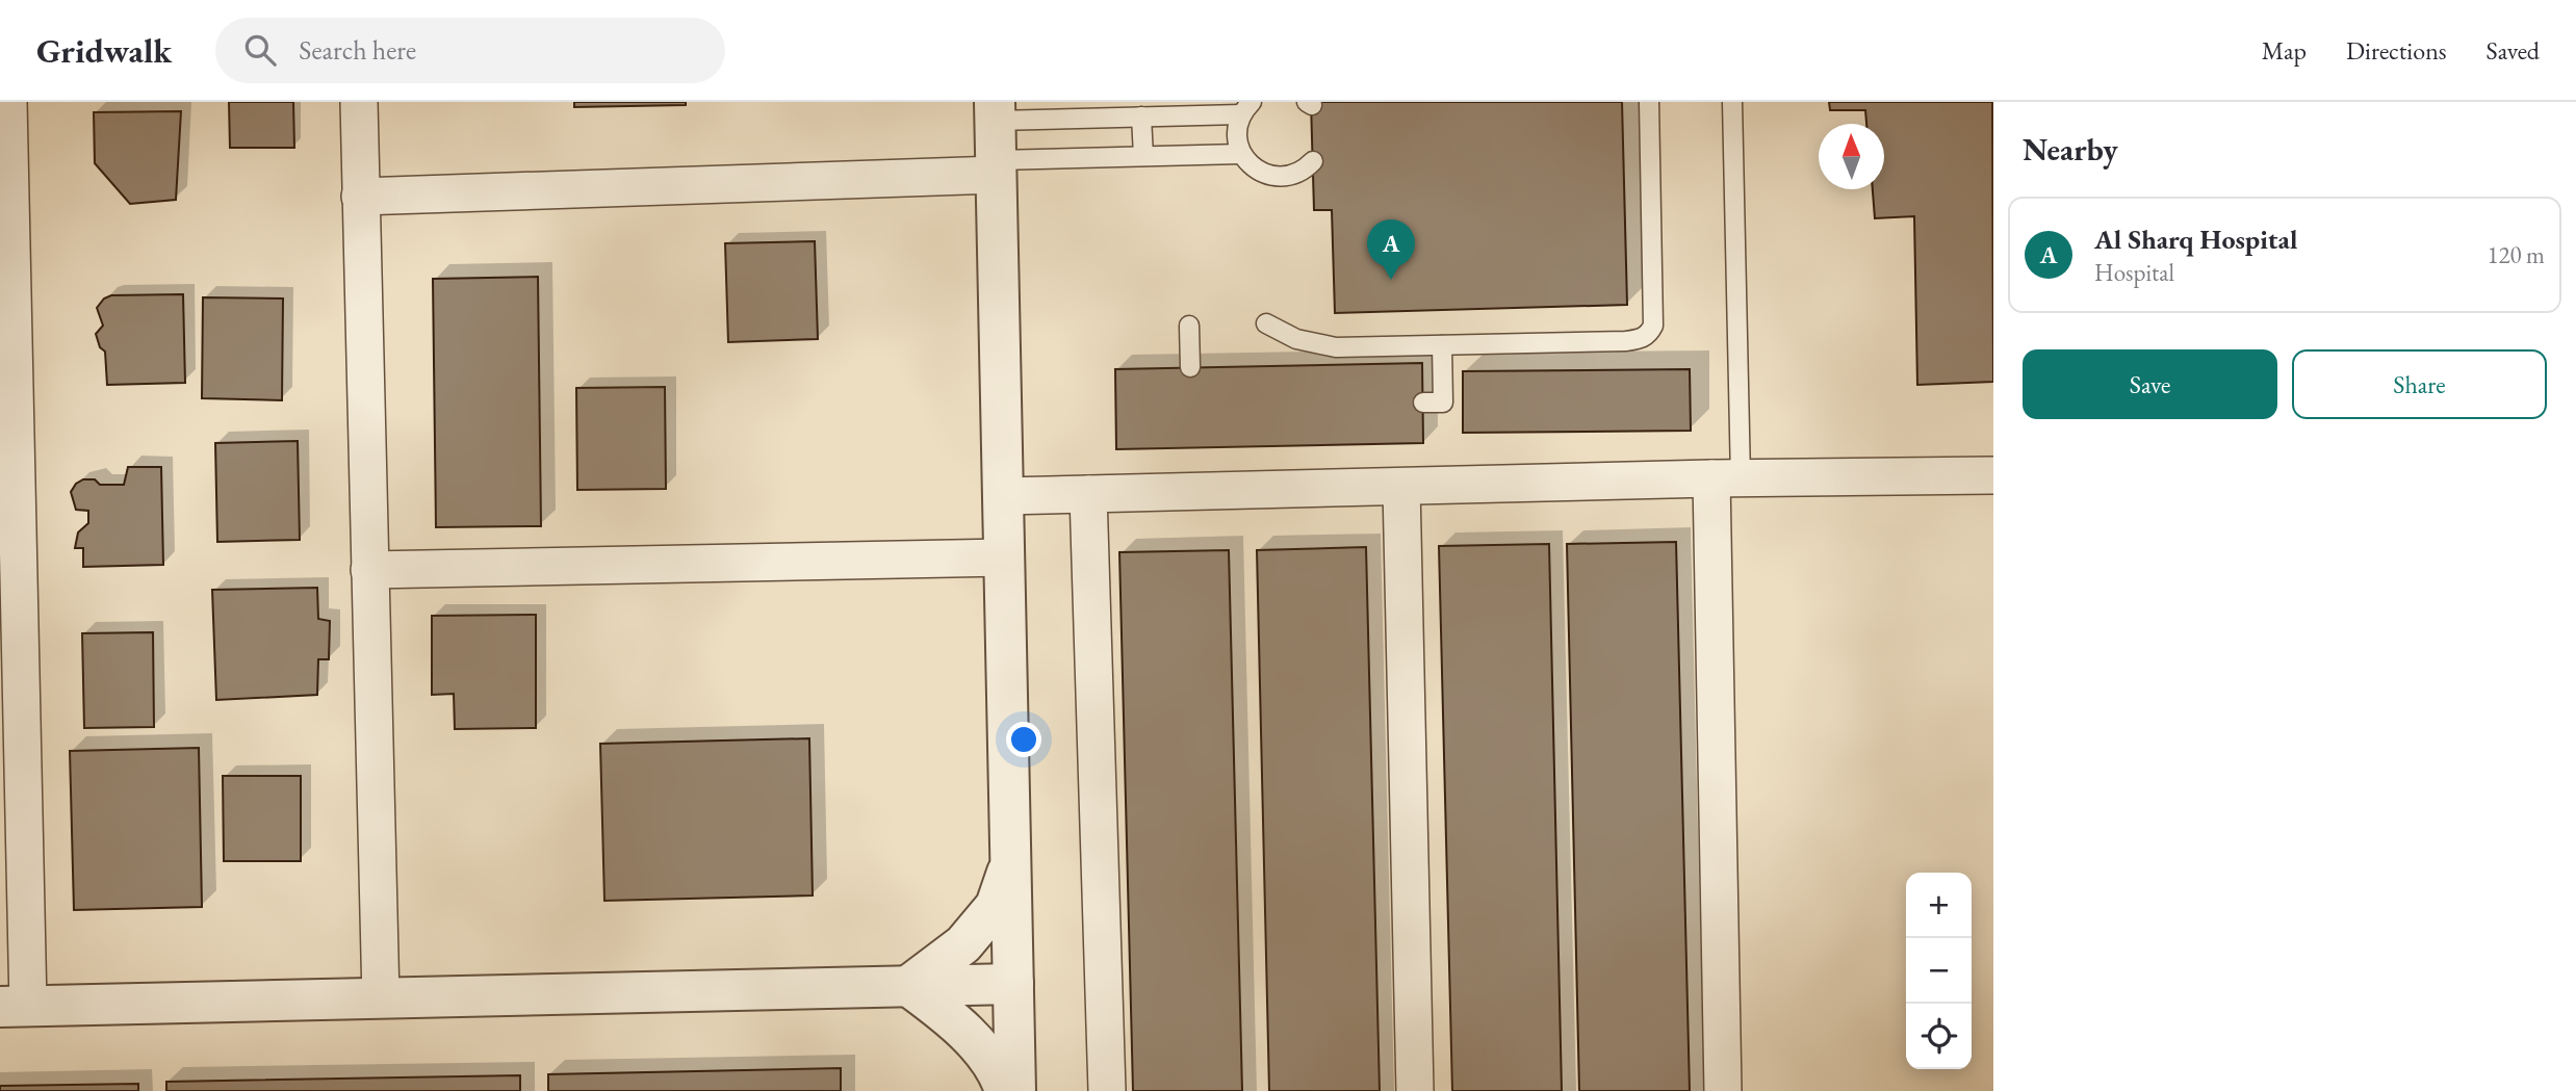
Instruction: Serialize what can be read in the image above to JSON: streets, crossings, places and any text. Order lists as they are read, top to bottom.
{
  "north": "top",
  "page": {
    "header": "Gridwalk",
    "search": "Search here",
    "nav": ["Map", "Directions", "Saved"],
    "heading": "Nearby",
    "list": [
      {
        "mark": "A",
        "name": "Al Sharq Hospital",
        "note": "Hospital",
        "value": "120 m"
      }
    ],
    "pins": "A",
    "buttons": ["Save", "Share"],
    "map_buttons": ["+", "−"]
  }
}
